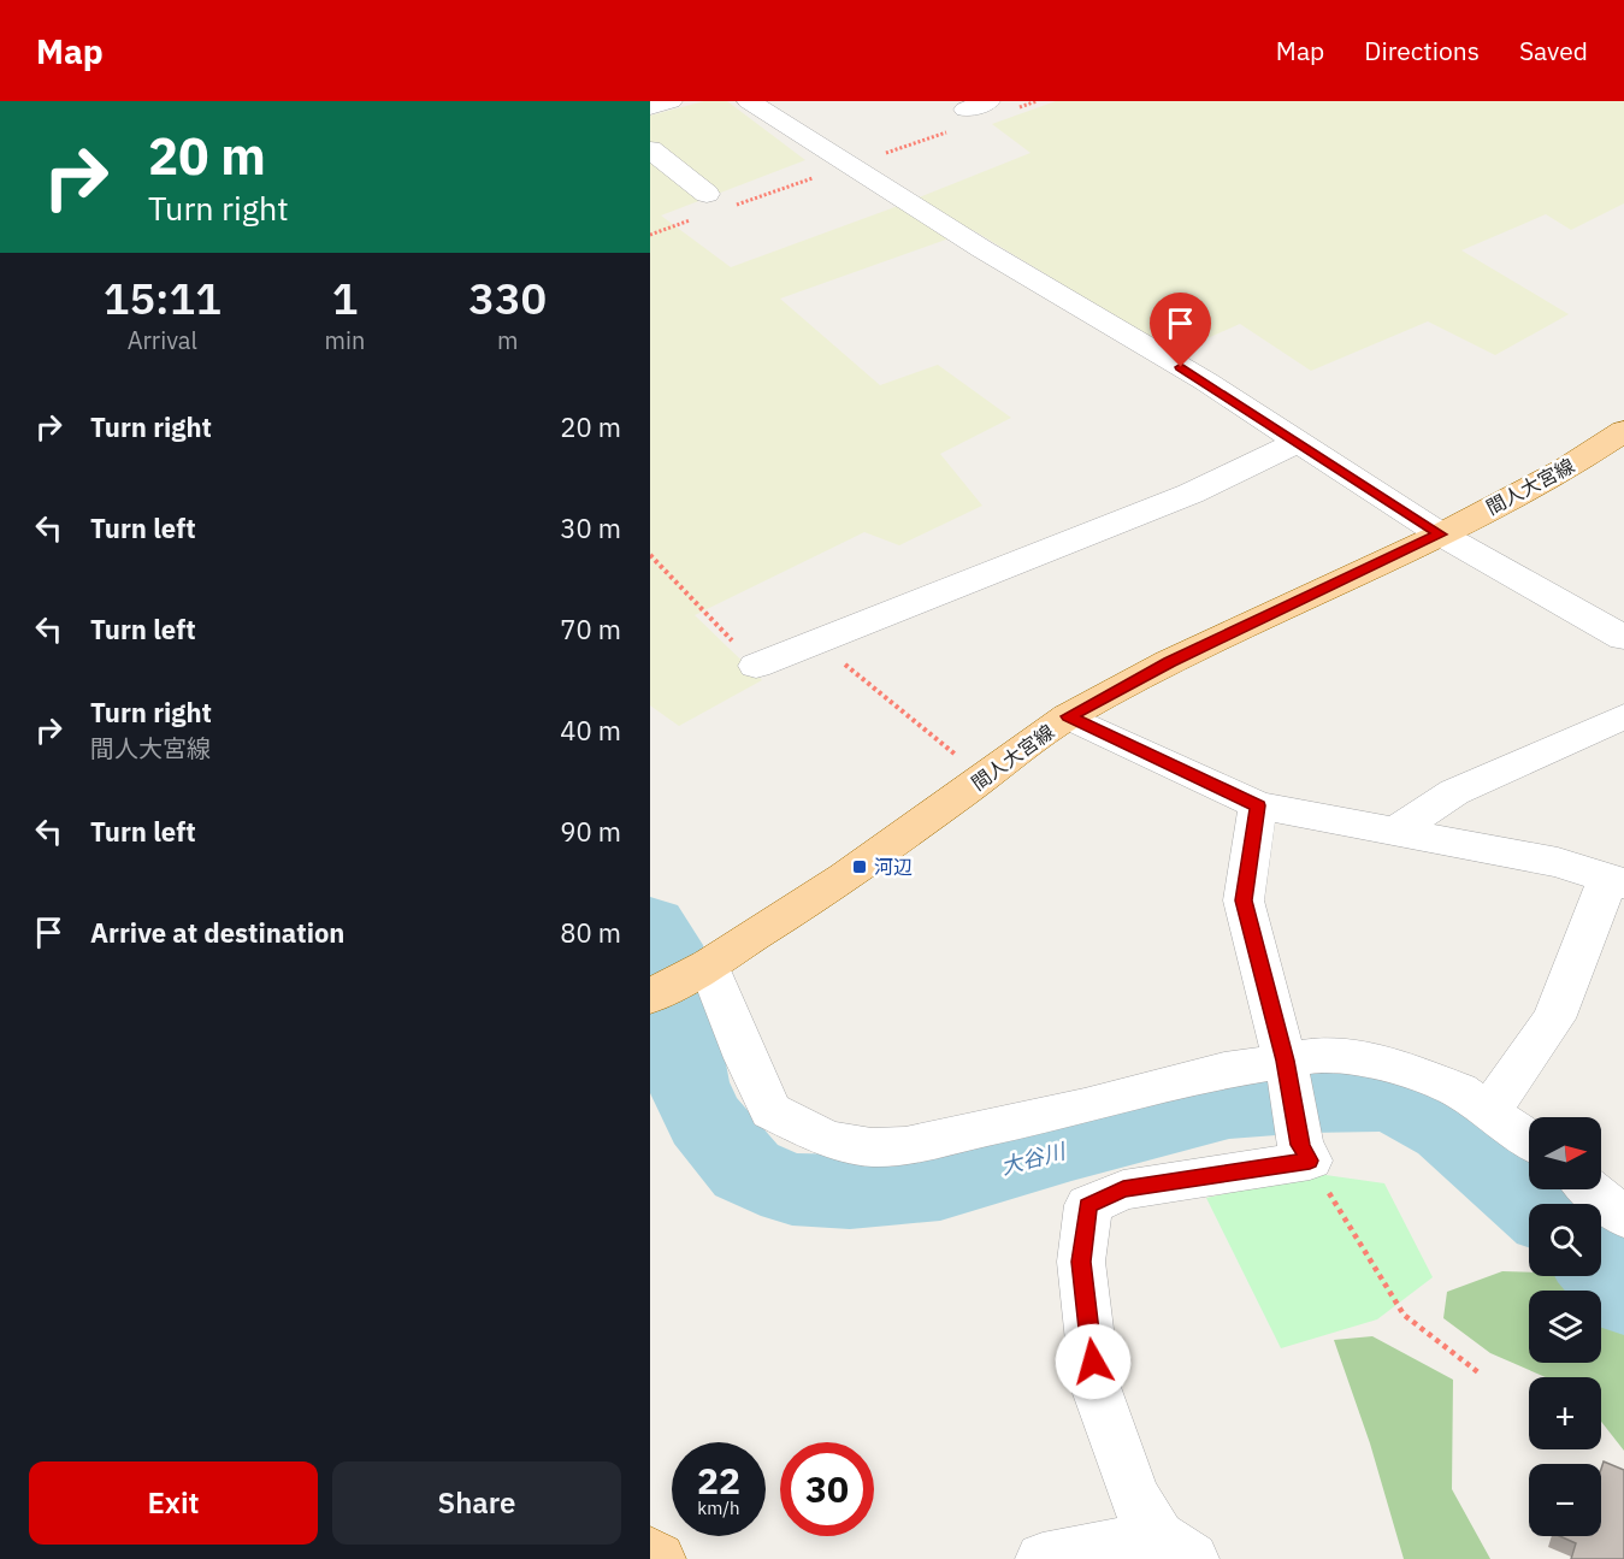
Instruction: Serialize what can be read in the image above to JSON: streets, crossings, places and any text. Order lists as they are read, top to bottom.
{
  "streets": {
    "main road": ["間人大宮線"]
  },
  "water": ["大谷川"],
  "places": {
    "transit": ["河辺"]
  },
  "north": "right",
  "page": {
    "header": "Map",
    "nav": ["Map", "Directions", "Saved"],
    "turn": ["20 m", "Turn right"],
    "eta": [
      "15:11",
      "Arrival",
      "1",
      "min",
      "330",
      "m"
    ],
    "list": [
      {
        "name": "Turn right",
        "value": "20 m"
      },
      {
        "name": "Turn left",
        "value": "30 m"
      },
      {
        "name": "Turn left",
        "value": "70 m"
      },
      {
        "name": "Turn right",
        "note": "間人大宮線",
        "value": "40 m"
      },
      {
        "name": "Turn left",
        "value": "90 m"
      },
      {
        "name": "Arrive at destination",
        "value": "80 m"
      }
    ],
    "map_buttons": ["+", "−"],
    "speed": "22 km/h",
    "limit": "30",
    "buttons": ["Exit", "Share"]
  }
}
